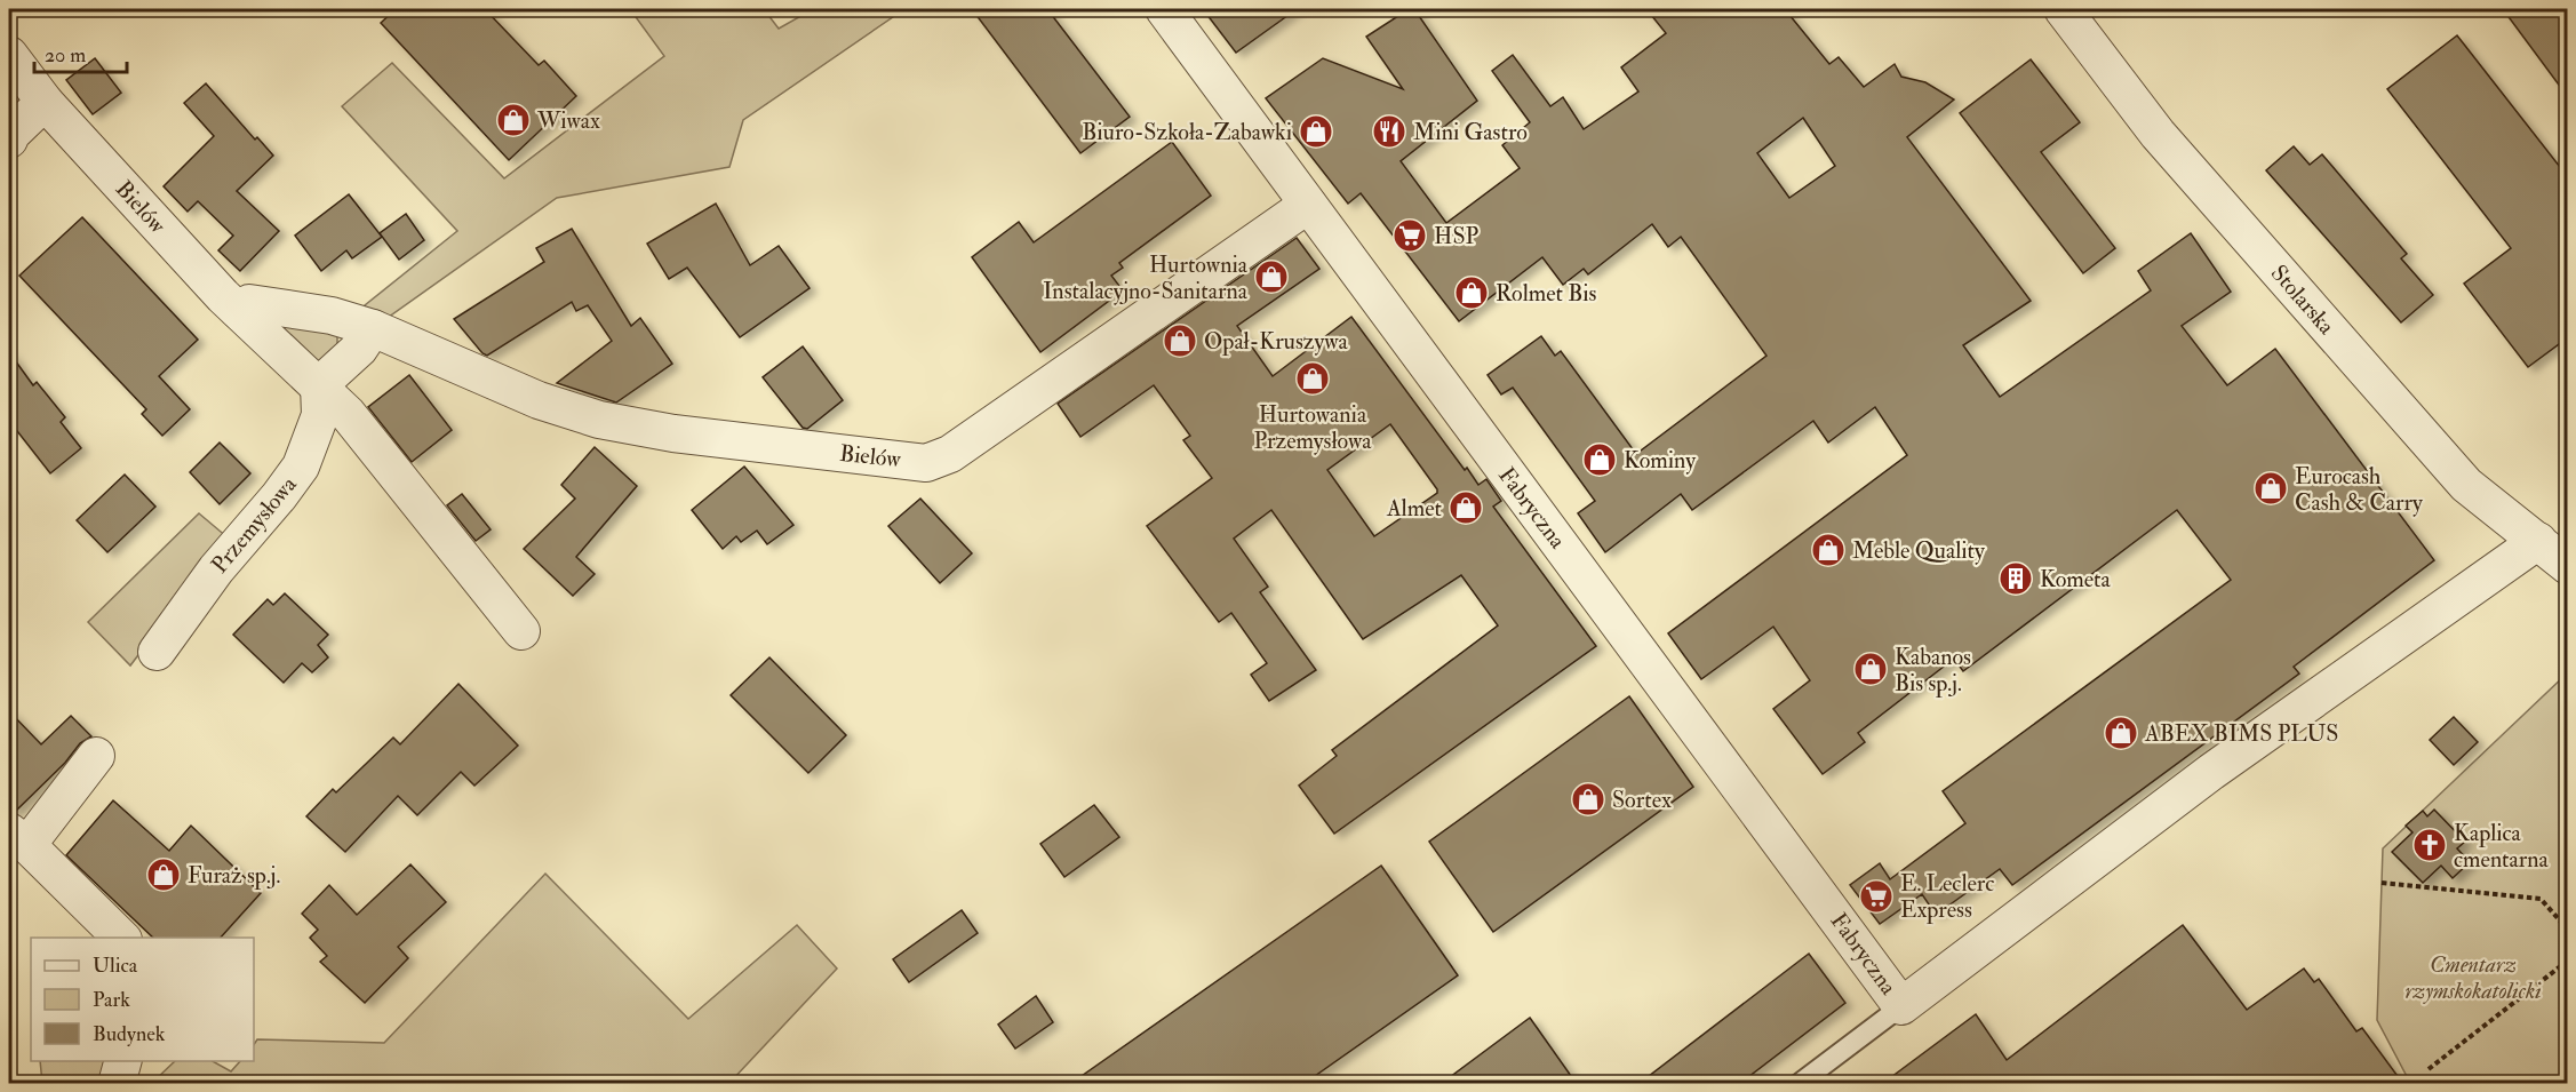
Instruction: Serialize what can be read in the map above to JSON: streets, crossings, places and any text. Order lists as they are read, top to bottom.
{
  "streets": {
    "street": [
      "Bielów",
      "Stolarska",
      "Fabryczna",
      "Przemysłowa"
    ]
  },
  "crossings": [
    ["Bielów", "Fabryczna"],
    ["Bielów", "Przemysłowa"]
  ],
  "parks": ["Cmentarz rzymskokatolicki"],
  "places": {
    "shop": [
      "Wiwax",
      "Biuro-Szkoła-Zabawki",
      "Hurtownia Instalacyjno-Sanitarna",
      "Rolmet Bis",
      "Opał-Kruszywa",
      "Hurtowania Przemysłowa",
      "Kominy",
      "Eurocash Cash & Carry",
      "Almet",
      "Meble Quality",
      "Kabanos Bis sp.j.",
      "ABEX BIMS PLUS",
      "Sortex",
      "Furaż sp.j."
    ],
    "restaurant": ["Mini Gastro"],
    "supermarket": ["HSP", "E. Leclerc Express"],
    "building": ["Kometa"],
    "church": ["Kaplica cmentarna"]
  },
  "legend": ["Ulica", "Park", "Budynek"],
  "scale_bar": "20 m"
}
